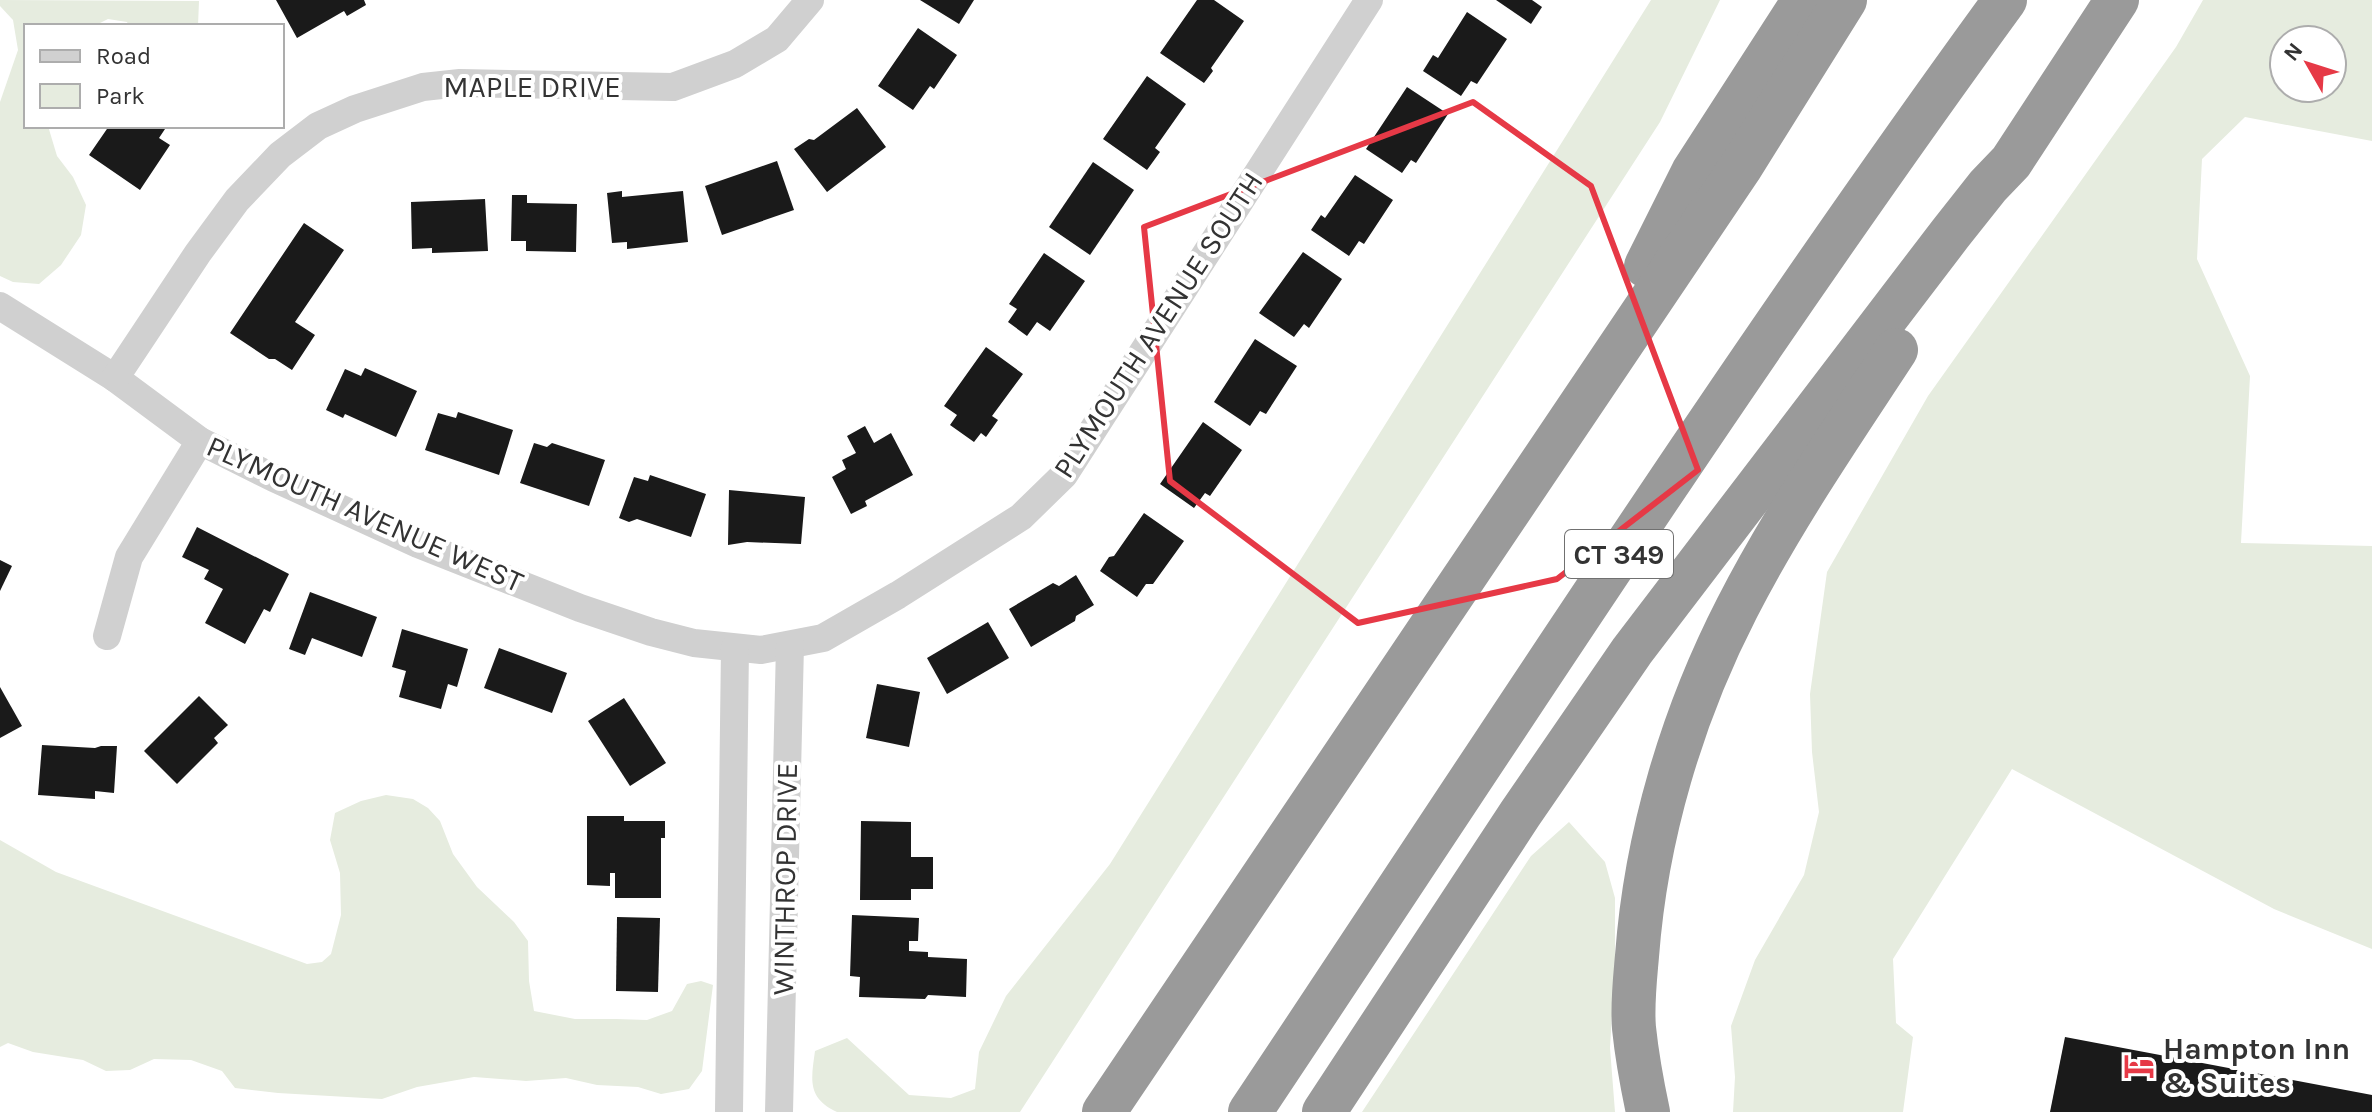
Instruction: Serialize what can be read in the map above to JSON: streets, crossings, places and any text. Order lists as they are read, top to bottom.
{
  "streets": {
    "highway": ["CT 349"],
    "street": [
      "MAPLE DRIVE",
      "PLYMOUTH AVENUE SOUTH",
      "PLYMOUTH AVENUE WEST",
      "WINTHROP DRIVE"
    ]
  },
  "crossings": [
    ["MAPLE DRIVE", "PLYMOUTH AVENUE WEST"],
    ["PLYMOUTH AVENUE SOUTH", "PLYMOUTH AVENUE WEST"],
    ["PLYMOUTH AVENUE SOUTH", "WINTHROP DRIVE"],
    ["PLYMOUTH AVENUE WEST", "WINTHROP DRIVE"]
  ],
  "places": {
    "hotel": ["Hampton Inn & Suites"]
  },
  "legend": ["Road", "Park"],
  "north": "top left"
}
